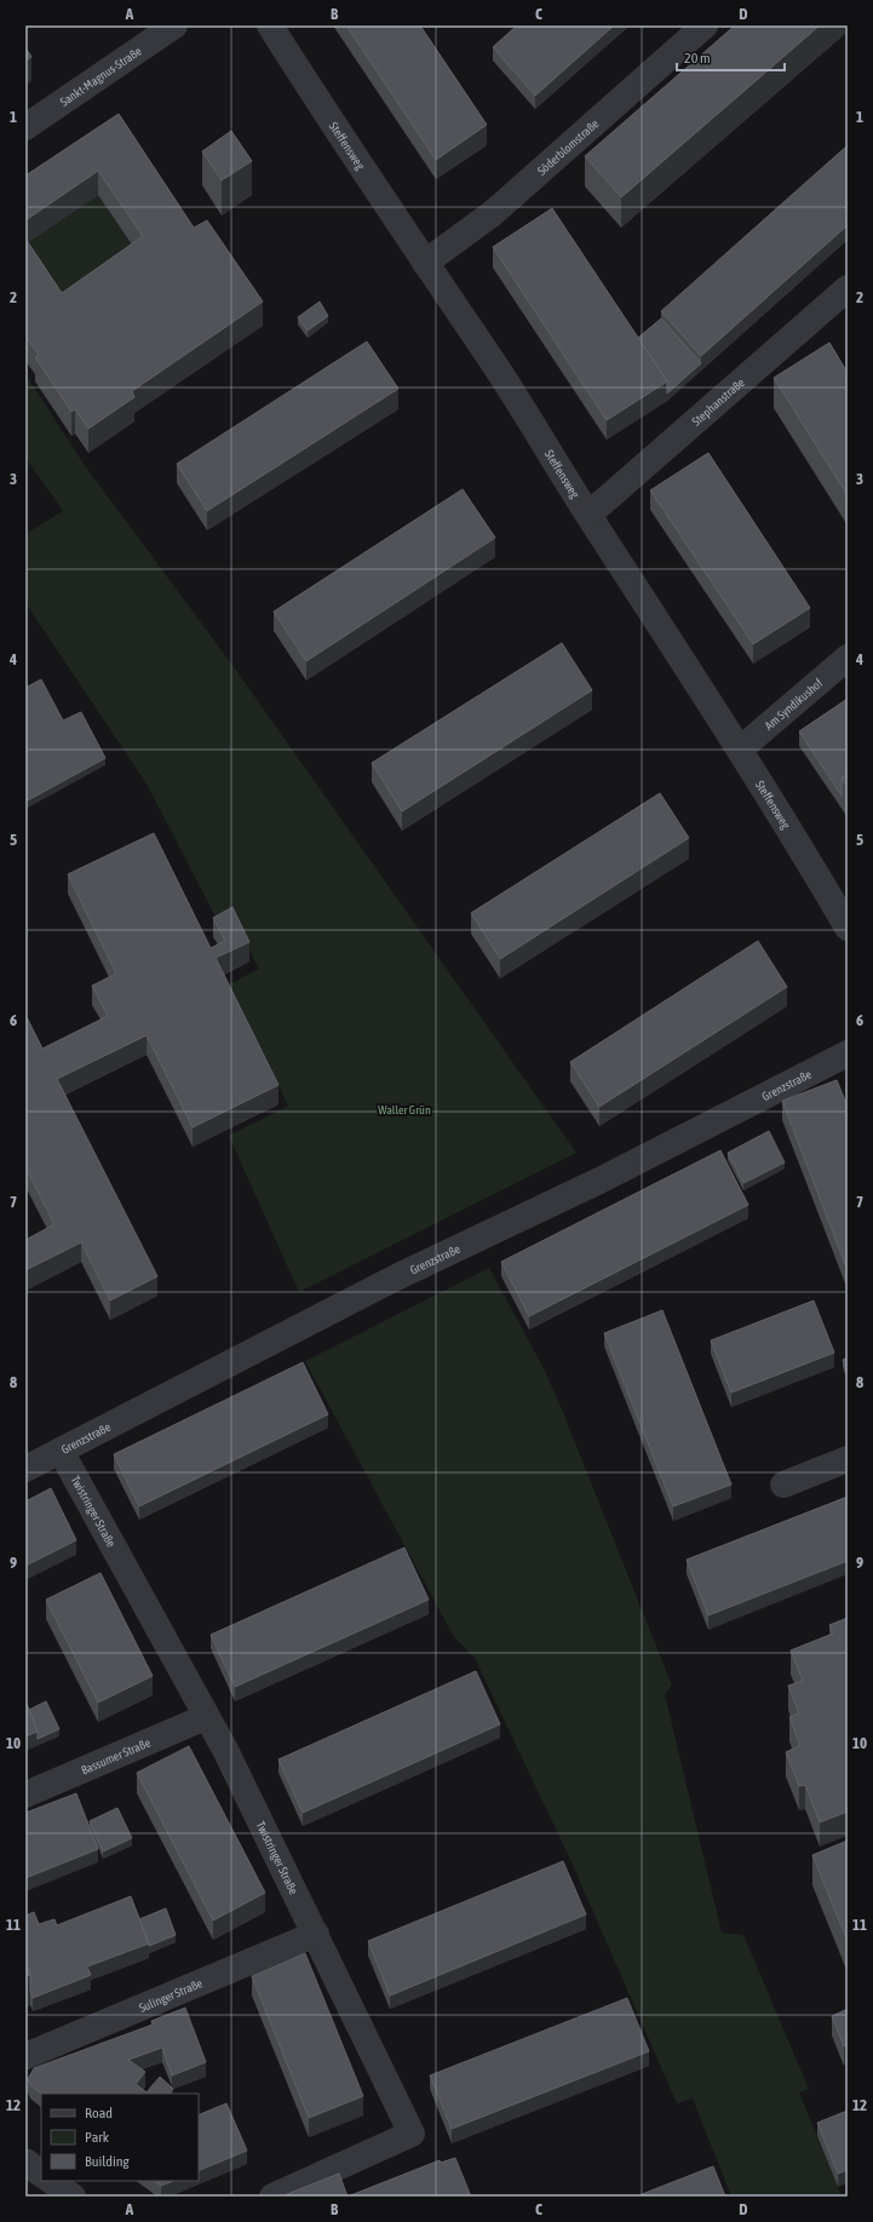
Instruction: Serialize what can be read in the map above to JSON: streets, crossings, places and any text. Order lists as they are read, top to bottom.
{
  "streets": {
    "street": [
      "Sankt-Magnus-Straße",
      "Steffensweg",
      "Söderblomstraße",
      "Stephanstraße",
      "Am Syndikushof",
      "Grenzstraße",
      "Twistringer Straße",
      "Bassumer Straße",
      "Sulinger Straße"
    ]
  },
  "crossings": [
    ["Steffensweg", "Söderblomstraße"],
    ["Steffensweg", "Stephanstraße"],
    ["Steffensweg", "Am Syndikushof"],
    ["Grenzstraße", "Twistringer Straße"],
    ["Twistringer Straße", "Bassumer Straße"],
    ["Twistringer Straße", "Sulinger Straße"]
  ],
  "parks": ["Waller Grün"],
  "legend": ["Road", "Park", "Building"],
  "scale_bar": "20 m",
  "grid": {
    "columns": [
      "A",
      "B",
      "C",
      "D"
    ],
    "rows": [
      "1",
      "2",
      "3",
      "4",
      "5",
      "6",
      "7",
      "8",
      "9",
      "10",
      "11",
      "12"
    ]
  }
}
